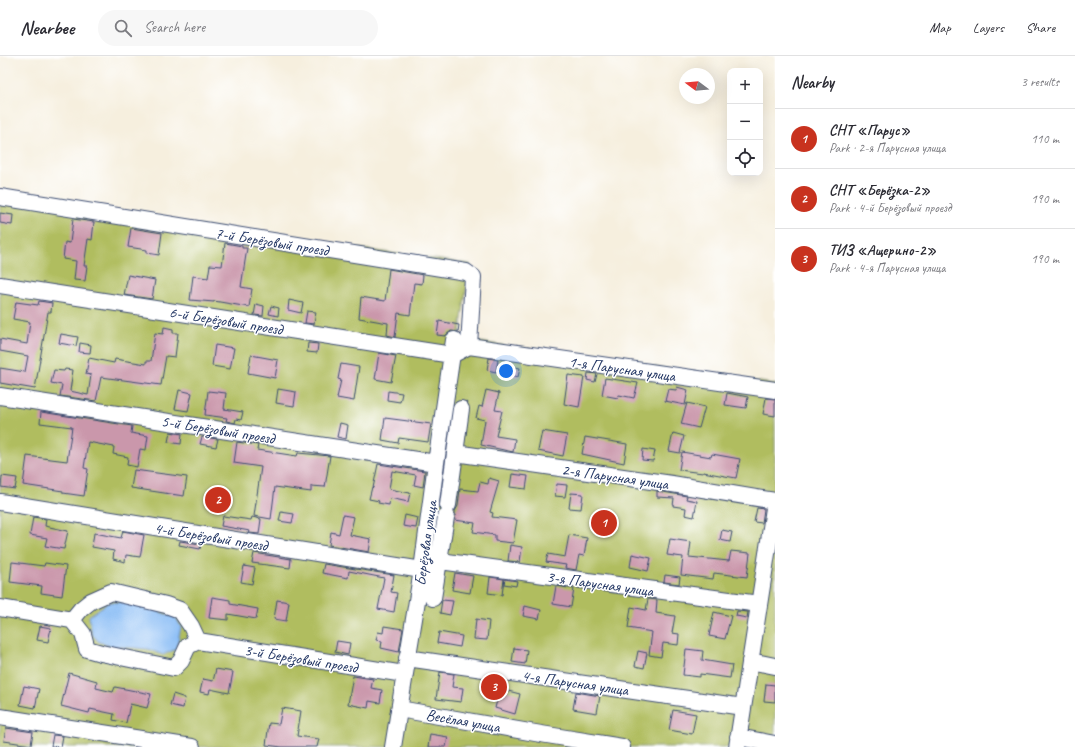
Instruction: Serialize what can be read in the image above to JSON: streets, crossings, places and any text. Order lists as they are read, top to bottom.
{
  "streets": {
    "street": [
      "7-й Берёзовый проезд",
      "6-й Берёзовый проезд",
      "1-я Парусная улица",
      "5-й Берёзовый проезд",
      "2-я Парусная улица",
      "4-й Берёзовый проезд",
      "Берёзовая улица",
      "3-я Парусная улица",
      "3-й Берёзовый проезд",
      "4-я Парусная улица",
      "Весёлая улица"
    ]
  },
  "crossings": [
    ["7-й Берёзовый проезд", "6-й Берёзовый проезд"],
    ["7-й Берёзовый проезд", "1-я Парусная улица"],
    ["7-й Берёзовый проезд", "Берёзовая улица"],
    ["6-й Берёзовый проезд", "1-я Парусная улица"],
    ["6-й Берёзовый проезд", "Берёзовая улица"],
    ["1-я Парусная улица", "Берёзовая улица"],
    ["5-й Берёзовый проезд", "Берёзовая улица"],
    ["4-й Берёзовый проезд", "Берёзовая улица"],
    ["Берёзовая улица", "3-й Берёзовый проезд"],
    ["Берёзовая улица", "4-я Парусная улица"],
    ["Берёзовая улица", "Весёлая улица"]
  ],
  "north": "left",
  "page": {
    "header": "Nearbee",
    "search": "Search here",
    "nav": ["Map", "Layers", "Share"],
    "heading": ["Nearby", "3 results"],
    "map_buttons": ["+", "−"],
    "list": [
      {
        "mark": "1",
        "name": "СНТ «Парус»",
        "note": "Park · 2-я Парусная улица",
        "value": "110 m"
      },
      {
        "mark": "2",
        "name": "СНТ «Берёзка-2»",
        "note": "Park · 4-й Берёзовый проезд",
        "value": "190 m"
      },
      {
        "mark": "3",
        "name": "ТИЗ «Ащерино-2»",
        "note": "Park · 4-я Парусная улица",
        "value": "190 m"
      }
    ],
    "pins": ["2", "1", "3"]
  }
}
